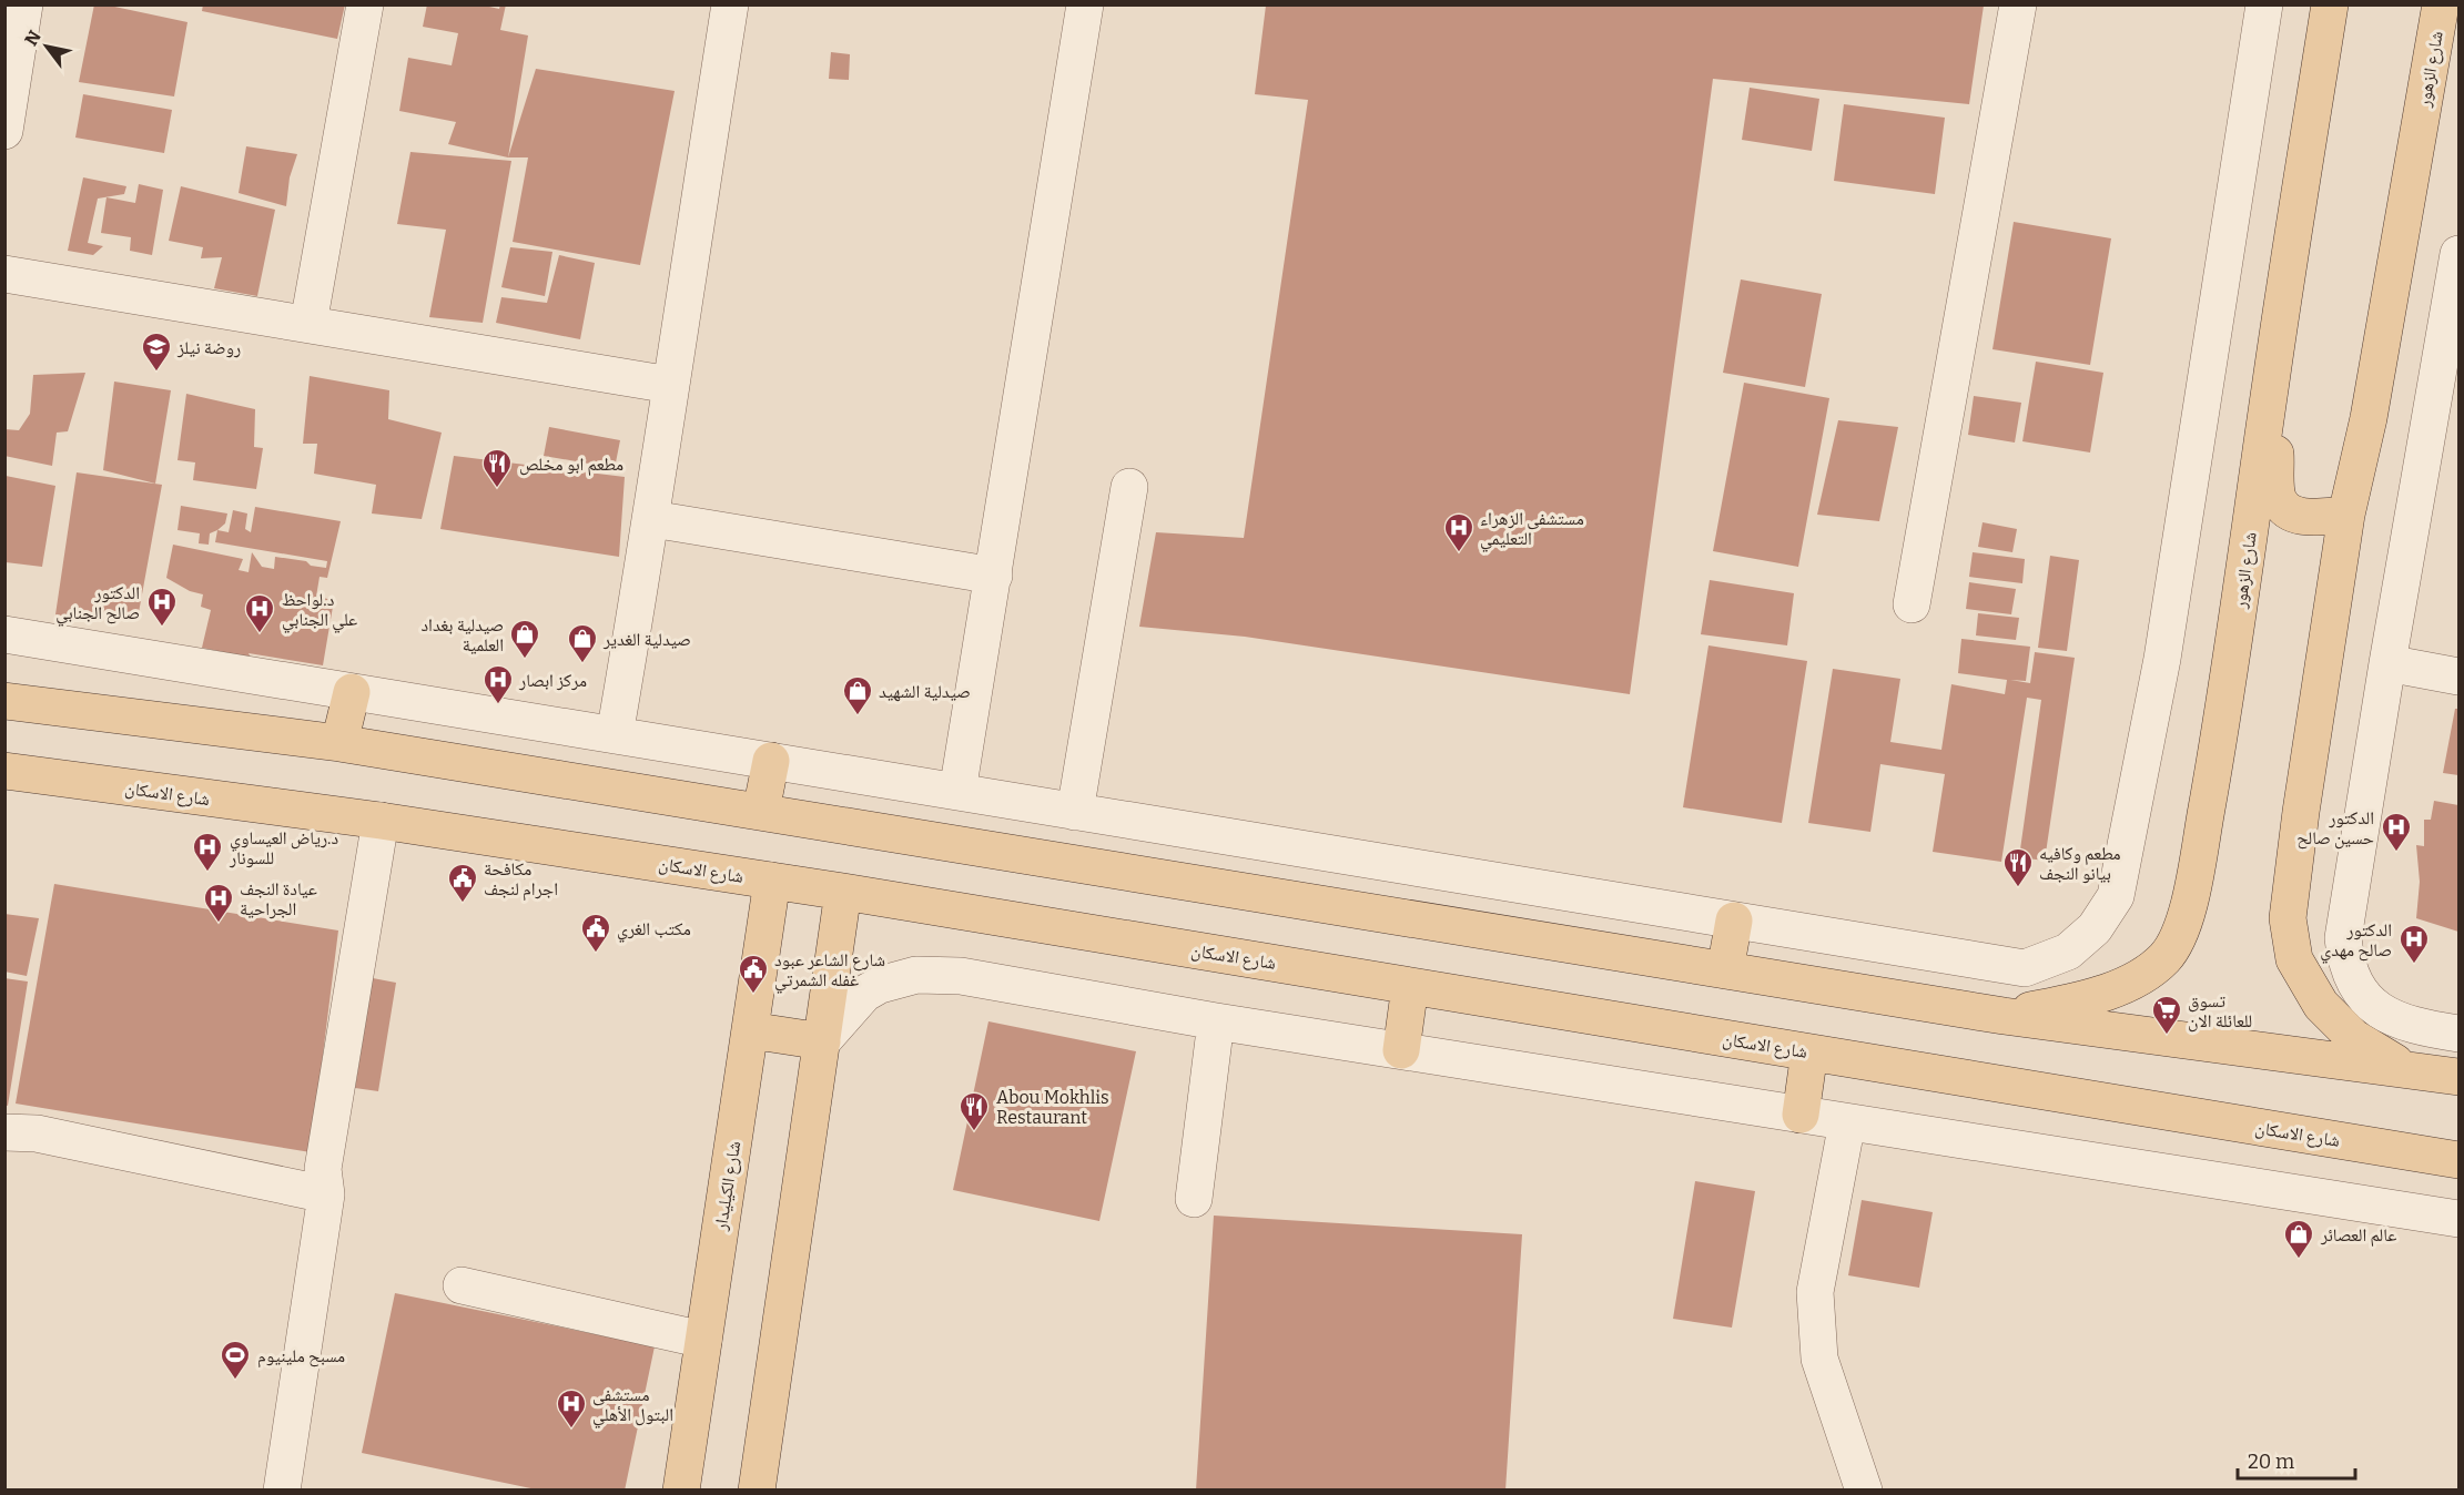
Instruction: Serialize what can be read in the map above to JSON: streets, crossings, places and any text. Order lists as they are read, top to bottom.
{
  "streets": {
    "main road": ["شارع الزهور", "شارع الاسكان", "شارع الكيليدار"]
  },
  "crossings": [
    ["شارع الاسكان", "شارع الكيليدار"]
  ],
  "places": {
    "school or university": ["روضة نيلز"],
    "restaurant": ["مطعم ابو مخلص", "مطعم وكافيه بيانو النجف", "Abou Mokhlis Restaurant"],
    "hospital": [
      "مستشفى الزهراء التعليمي",
      "الدكتور صالح الجنابي",
      "د.لواحظ علي الجنابي",
      "مركز ابصار",
      "الدكتور حسين صالح",
      "د.رياض العيساوي للسونار",
      "عيادة النجف الجراحية",
      "الدكتور صالح مهدي",
      "مستشفى البتول الأهلي"
    ],
    "shop": [
      "صيدلية بغداد العلمية",
      "صيدلية الغدير",
      "صيدلية الشهيد",
      "عالم العصائر"
    ],
    "public building": ["مکافحة اجرام لنجف", "مكتب الغري", "شارع الشاعر عبود غفله الشمرتي"],
    "supermarket": ["تسوق للعائلة الان"],
    "sports": ["مسبح ملينيوم"]
  },
  "scale_bar": "20 m",
  "north": "top left"
}
